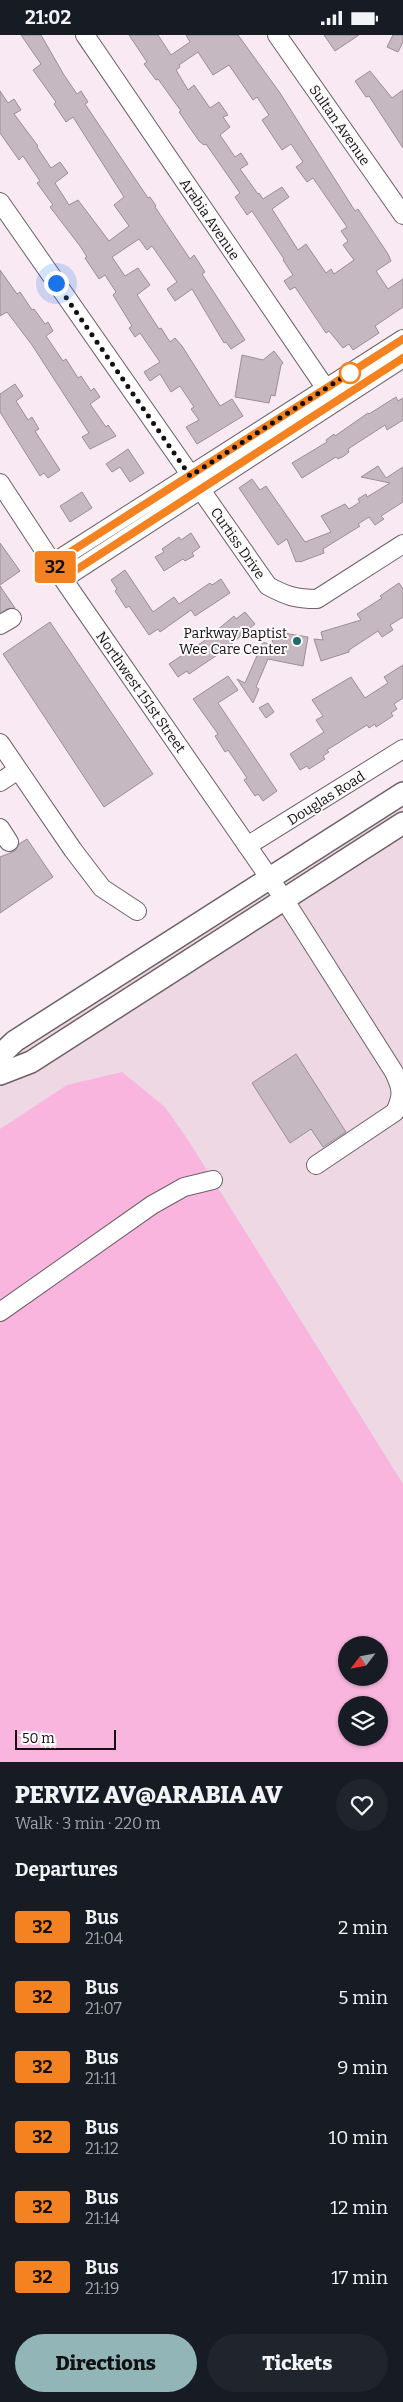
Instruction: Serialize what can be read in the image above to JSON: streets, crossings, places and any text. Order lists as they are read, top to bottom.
{
  "streets": {
    "street": [
      "Sultan Avenue",
      "Arabia Avenue",
      "Curtiss Drive",
      "Northwest 151st Street",
      "Douglas Road"
    ]
  },
  "crossings": [
    ["Northwest 151st Street", "Douglas Road"]
  ],
  "places": ["Parkway Baptist Wee Care Center"],
  "lines": ["bus line 32"],
  "scale_bar": "50 m",
  "north": "bottom left",
  "page": {
    "status": "21:02",
    "on_map": "32",
    "scale": "50 m",
    "heading": [
      ["PERVIZ AV@ARABIA AV", "Walk · 3 min · 220 m"],
      "Departures"
    ],
    "list": [
      {
        "mark": "32",
        "name": "Bus",
        "note": "21:04",
        "value": "2 min"
      },
      {
        "mark": "32",
        "name": "Bus",
        "note": "21:07",
        "value": "5 min"
      },
      {
        "mark": "32",
        "name": "Bus",
        "note": "21:11",
        "value": "9 min"
      },
      {
        "mark": "32",
        "name": "Bus",
        "note": "21:12",
        "value": "10 min"
      },
      {
        "mark": "32",
        "name": "Bus",
        "note": "21:14",
        "value": "12 min"
      },
      {
        "mark": "32",
        "name": "Bus",
        "note": "21:19",
        "value": "17 min"
      }
    ],
    "buttons": ["Directions", "Tickets"]
  }
}
